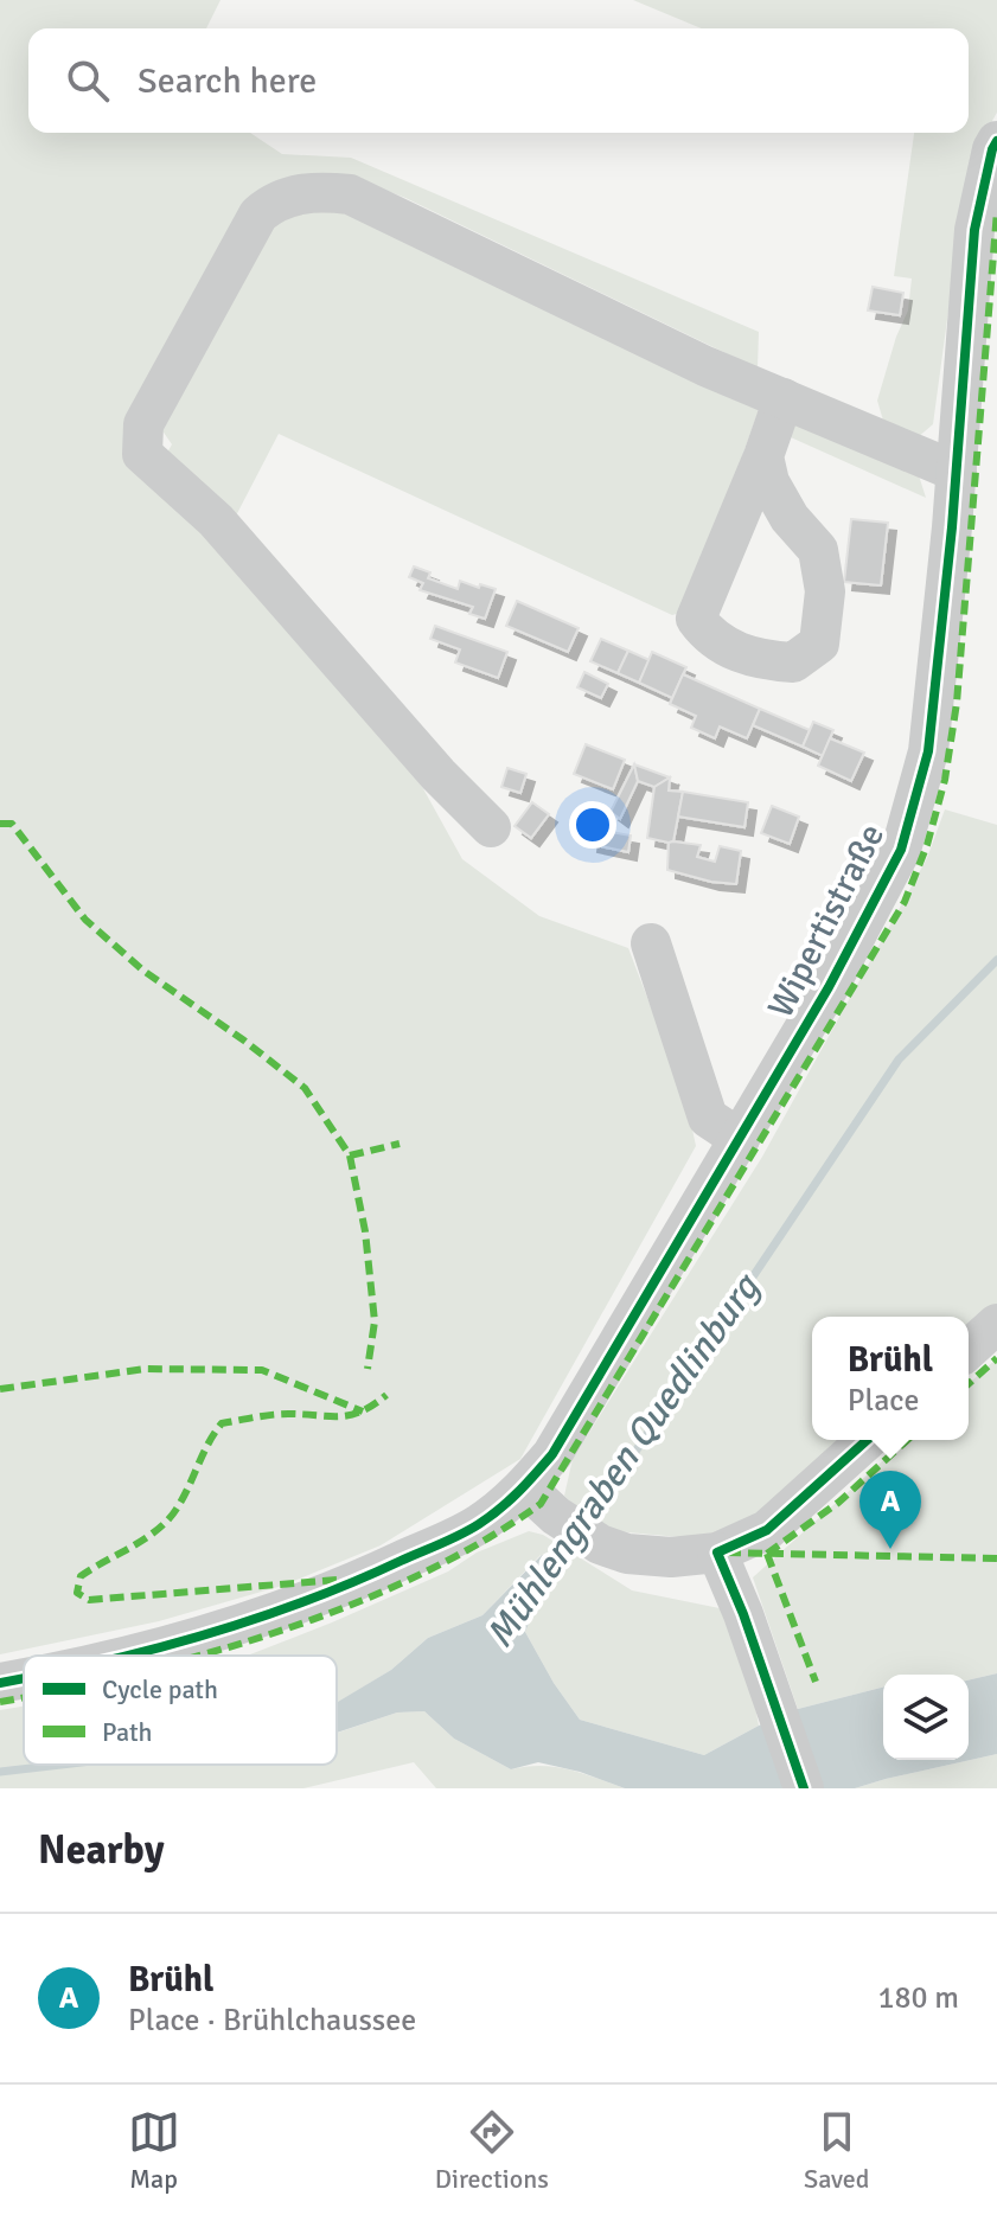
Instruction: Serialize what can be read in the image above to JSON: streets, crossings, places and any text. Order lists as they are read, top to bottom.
{
  "streets": {
    "street": ["Wipertistraße"]
  },
  "water": ["Mühlengraben Quedlinburg"],
  "legend": ["Cycle path", "Path"],
  "page": {
    "search": "Search here",
    "popup": ["Brühl", "Place"],
    "pins": "A",
    "heading": "Nearby",
    "list": [
      {
        "mark": "A",
        "name": "Brühl",
        "note": "Place · Brühlchaussee",
        "value": "180 m"
      }
    ],
    "nav": ["Map", "Directions", "Saved"]
  }
}
